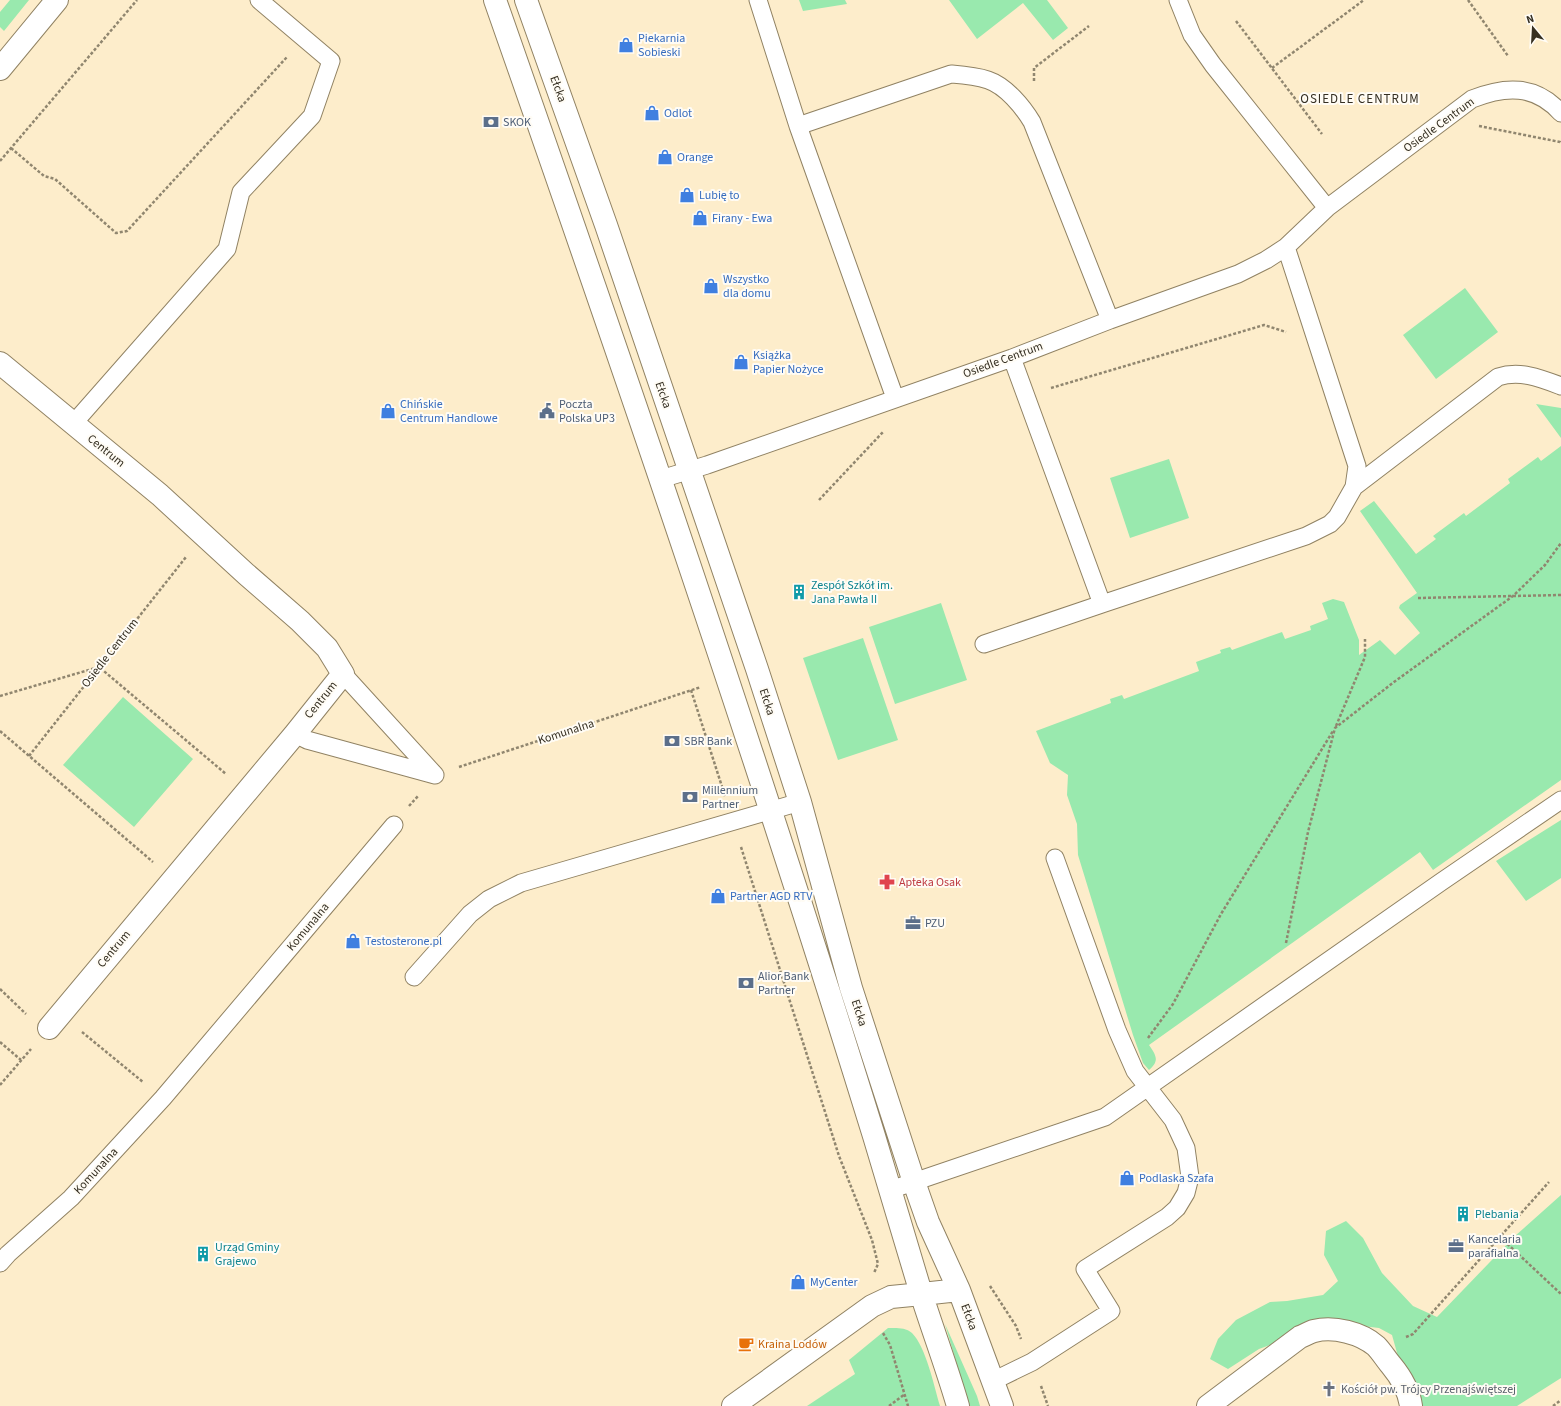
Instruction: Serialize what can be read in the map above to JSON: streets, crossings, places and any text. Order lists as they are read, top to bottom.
{
  "streets": {
    "main road": ["Ełcka", "Centrum"],
    "lane": ["Osiedle Centrum", "Komunalna"]
  },
  "crossings": [
    ["Ełcka", "Osiedle Centrum"]
  ],
  "districts": ["OSIEDLE CENTRUM"],
  "places": {
    "shop": [
      "Piekarnia Sobieski",
      "Odlot",
      "Orange",
      "Lubię to",
      "Firany - Ewa",
      "Wszystko dla domu",
      "Książka Papier Nożyce",
      "Chińskie Centrum Handlowe",
      "Partner AGD RTV",
      "Testosterone.pl",
      "Podlaska Szafa",
      "MyCenter"
    ],
    "bank": [
      "SKOK",
      "SBR Bank",
      "Millennium Partner",
      "Alior Bank Partner"
    ],
    "public building": ["Poczta Polska UP3"],
    "building": ["Zespół Szkół im. Jana Pawła II", "Plebania", "Urząd Gminy Grajewo"],
    "pharmacy": ["Apteka Osak"],
    "office": ["PZU", "Kancelaria parafialna"],
    "cafe": ["Kraina Lodów"],
    "church": ["Kościół pw. Trójcy Przenajświętszej"]
  },
  "north": "top"
}
